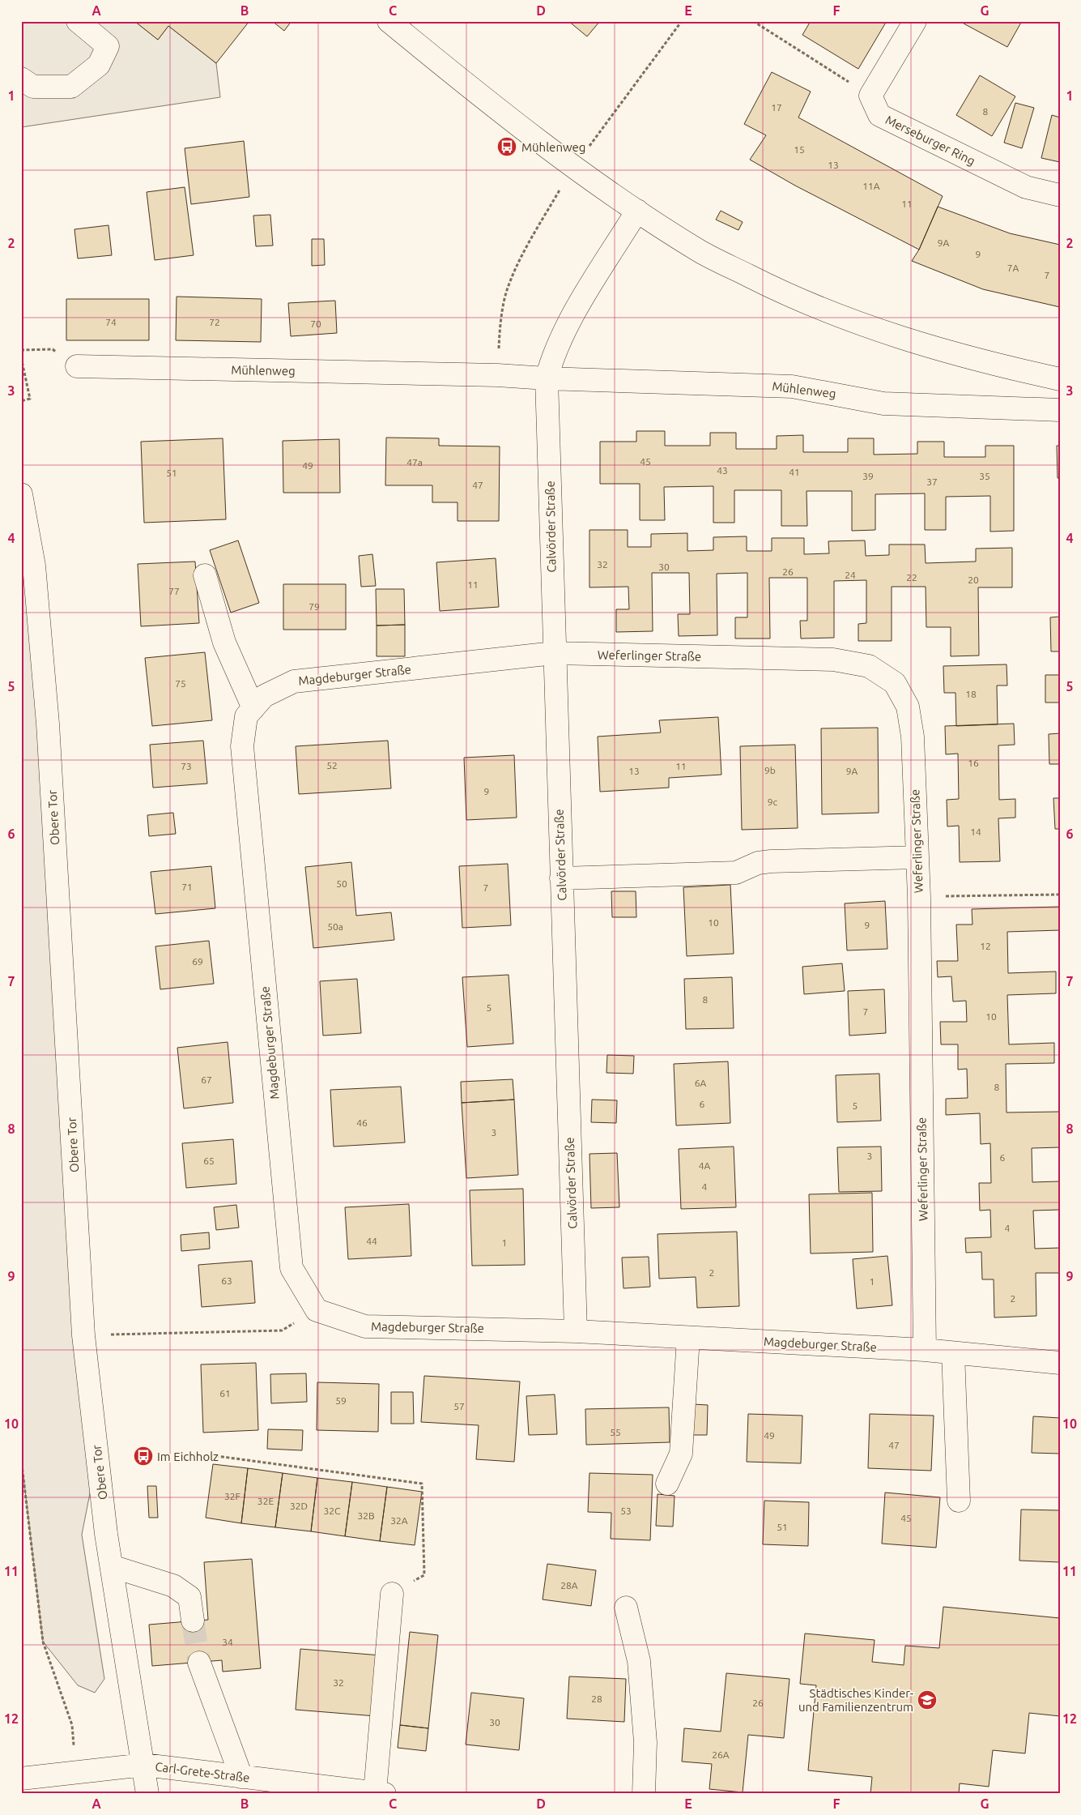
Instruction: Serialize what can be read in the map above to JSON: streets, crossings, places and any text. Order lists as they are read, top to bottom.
{
  "streets": {
    "street": [
      "Merseburger Ring",
      "Mühlenweg",
      "Calvörder Straße",
      "Weferlinger Straße",
      "Magdeburger Straße",
      "Obere Tor",
      "Carl-Grete-Straße"
    ]
  },
  "crossings": [
    ["Mühlenweg", "Calvörder Straße"],
    ["Calvörder Straße", "Weferlinger Straße"],
    ["Calvörder Straße", "Magdeburger Straße"],
    ["Weferlinger Straße", "Magdeburger Straße"],
    ["Obere Tor", "Carl-Grete-Straße"]
  ],
  "places": {
    "bus stop": ["Mühlenweg", "Im Eichholz"],
    "school or university": ["Städtisches Kinder- und Familienzentrum"]
  },
  "house_numbers": [
    "17",
    "8",
    "15",
    "13",
    "11A",
    "11",
    "9A",
    "9",
    "7A",
    "7",
    "74",
    "72",
    "70",
    "45",
    "47a",
    "49",
    "43",
    "41",
    "51",
    "39",
    "35",
    "37",
    "47",
    "32",
    "30",
    "26",
    "24",
    "22",
    "20",
    "11",
    "77",
    "79",
    "75",
    "18",
    "16",
    "52",
    "73",
    "11",
    "9b",
    "13",
    "9A",
    "9",
    "9c",
    "14",
    "50",
    "71",
    "7",
    "10",
    "9",
    "50a",
    "12",
    "69",
    "8",
    "5",
    "7",
    "10",
    "67",
    "6A",
    "8",
    "6",
    "5",
    "46",
    "3",
    "3",
    "6",
    "65",
    "4A",
    "4",
    "4",
    "44",
    "1",
    "2",
    "63",
    "1",
    "2",
    "61",
    "59",
    "57",
    "55",
    "49",
    "47",
    "32F",
    "32E",
    "32D",
    "32C",
    "53",
    "32B",
    "45",
    "32A",
    "51",
    "28A",
    "34",
    "32",
    "28",
    "26",
    "30",
    "26A"
  ],
  "grid": {
    "columns": [
      "A",
      "B",
      "C",
      "D",
      "E",
      "F",
      "G"
    ],
    "rows": [
      "1",
      "2",
      "3",
      "4",
      "5",
      "6",
      "7",
      "8",
      "9",
      "10",
      "11",
      "12"
    ]
  }
}
